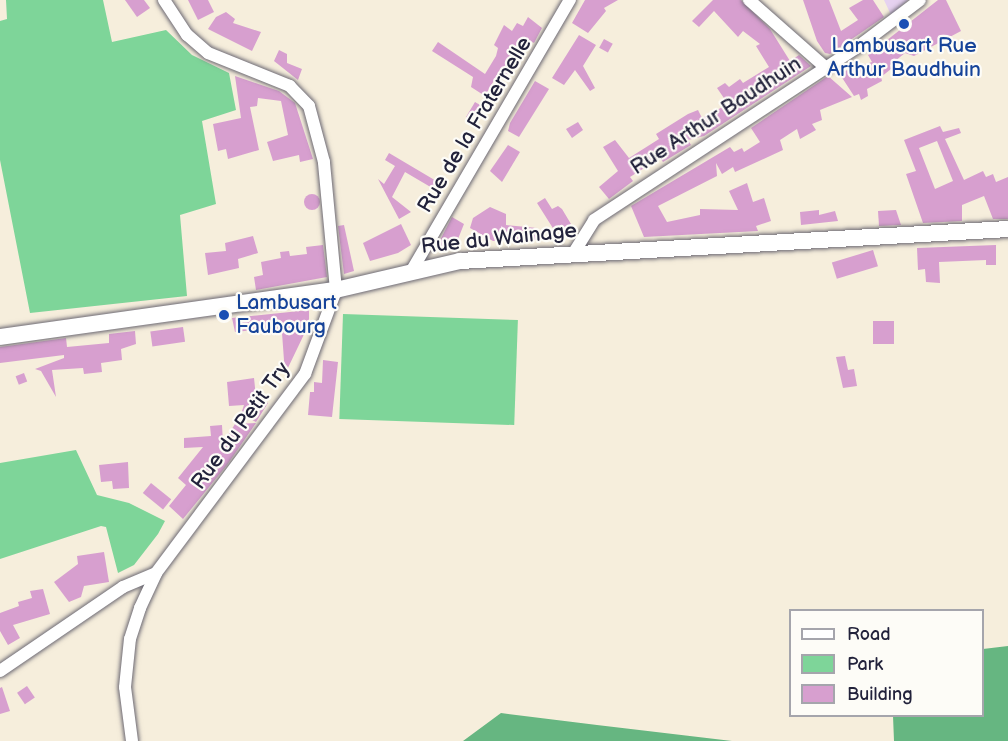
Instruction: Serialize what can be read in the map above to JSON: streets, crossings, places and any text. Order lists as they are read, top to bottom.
{
  "streets": {
    "main road": ["Rue du Wainage"],
    "street": ["Rue Arthur Baudhuin", "Rue de la Fraternelle", "Rue du Petit Try"]
  },
  "crossings": [
    ["Rue Arthur Baudhuin", "Rue du Wainage"],
    ["Rue de la Fraternelle", "Rue du Wainage"],
    ["Rue du Wainage", "Rue du Petit Try"]
  ],
  "places": ["Lambusart Rue Arthur Baudhuin", "Lambusart Faubourg"],
  "legend": ["Road", "Park", "Building"]
}
